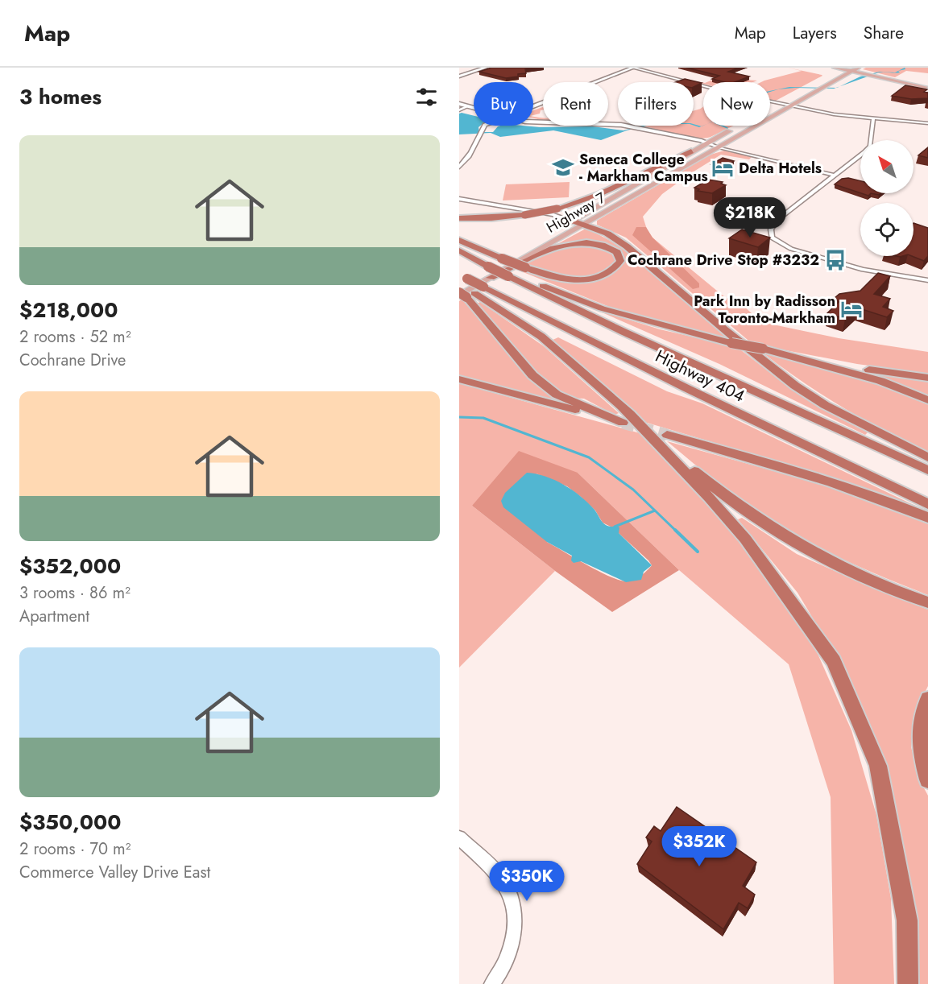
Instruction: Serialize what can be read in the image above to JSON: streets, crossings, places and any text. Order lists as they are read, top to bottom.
{
  "streets": {
    "highway": ["Highway 404"],
    "main road": ["Highway 7"]
  },
  "crossings": [
    ["Highway 7", "Highway 404"]
  ],
  "places": {
    "school or university": ["Seneca College - Markham Campus"],
    "hotel": ["Delta Hotels", "Park Inn by Radisson Toronto-Markham"],
    "bus stop": ["Cochrane Drive Stop #3232"]
  },
  "north": "top left",
  "page": {
    "header": "Map",
    "nav": ["Map", "Layers", "Share"],
    "heading": "3 homes",
    "chip": [
      "Buy",
      "Rent",
      "Filters",
      "New"
    ],
    "list": [
      {
        "name": "$218,000",
        "note": "2 rooms · 52 m² · Cochrane Drive"
      },
      {
        "name": "$352,000",
        "note": "3 rooms · 86 m² · Apartment"
      },
      {
        "name": "$350,000",
        "note": "2 rooms · 70 m² · Commerce Valley Drive East"
      }
    ],
    "price": ["$218K", "$352K", "$350K"]
  }
}
